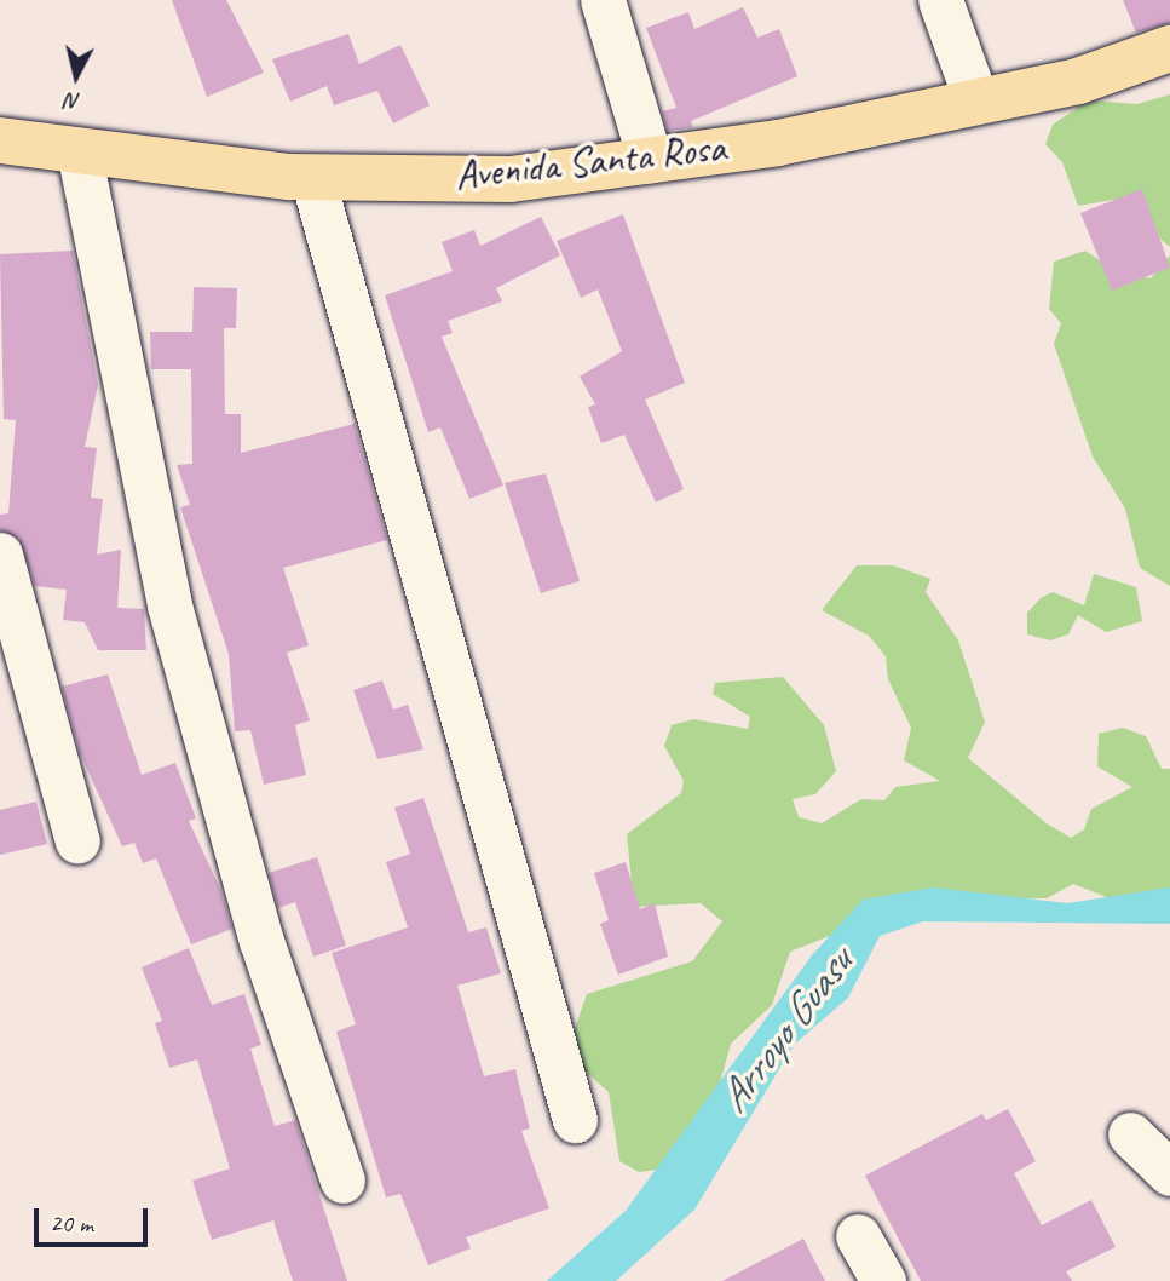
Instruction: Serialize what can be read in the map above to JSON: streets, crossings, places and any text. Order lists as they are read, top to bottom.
{
  "streets": {
    "main road": ["Avenida Santa Rosa"]
  },
  "water": ["Arroyo Guasu"],
  "scale_bar": "20 m",
  "north": "bottom"
}
